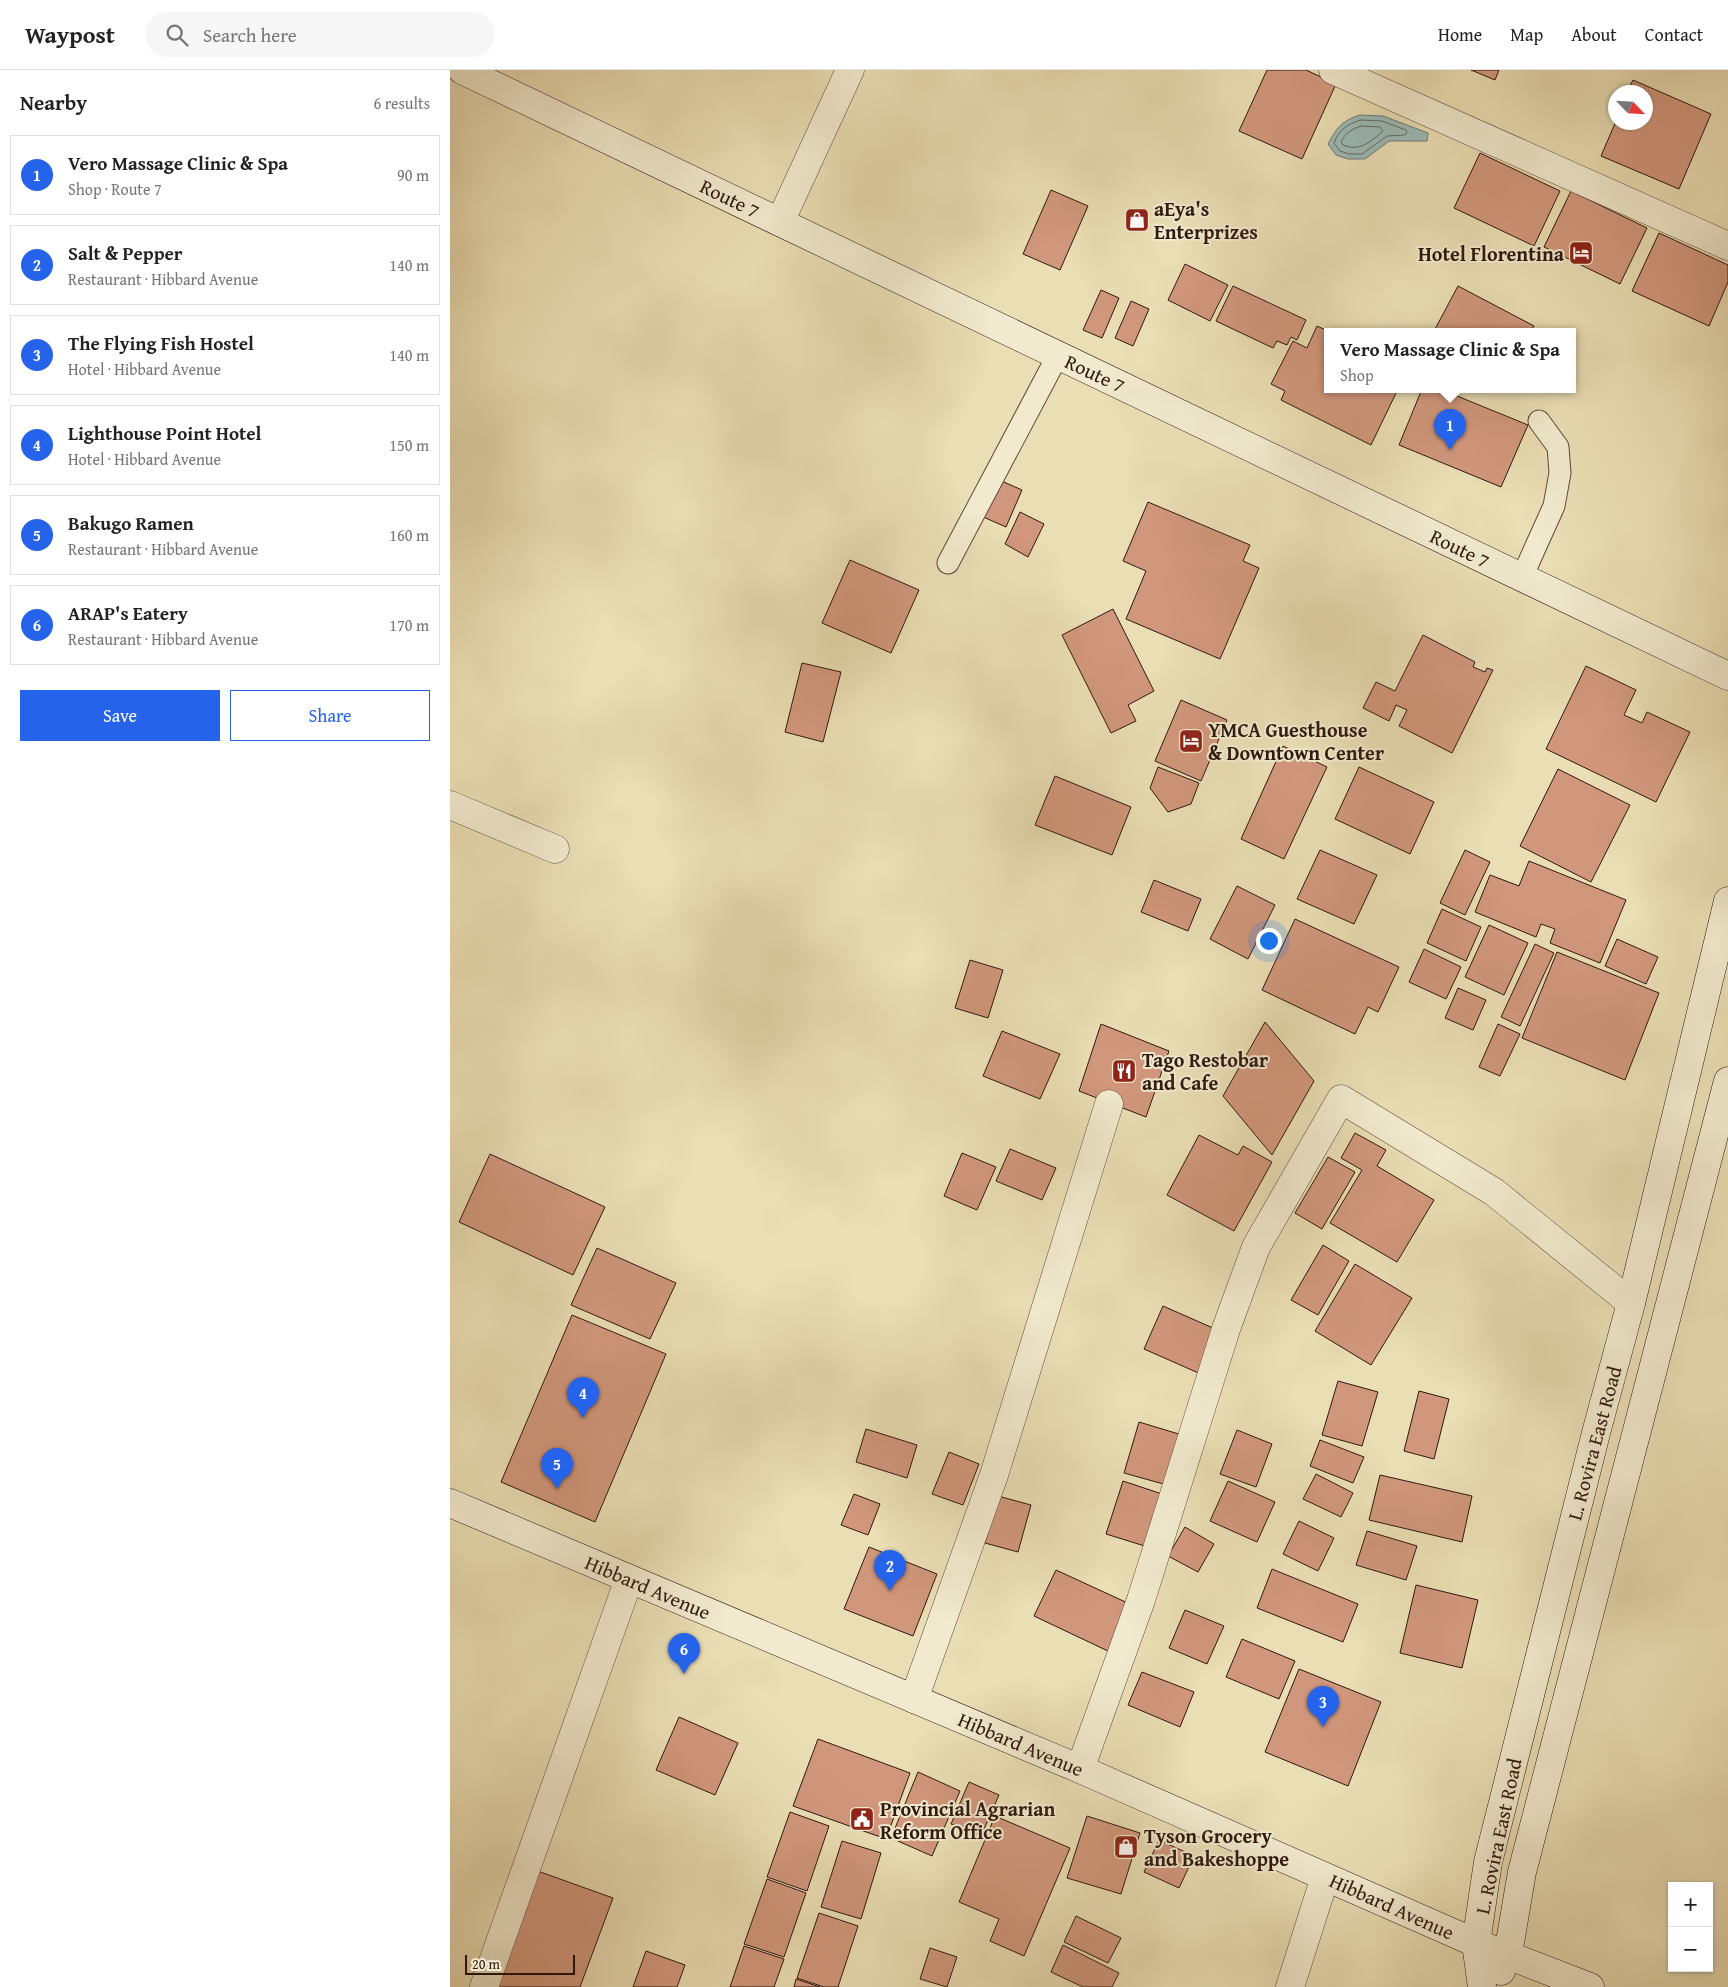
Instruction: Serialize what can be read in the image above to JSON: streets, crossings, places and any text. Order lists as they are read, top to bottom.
{
  "streets": {
    "street": ["Route 7", "L. Rovira East Road", "Hibbard Avenue"]
  },
  "crossings": [
    ["L. Rovira East Road", "Hibbard Avenue"]
  ],
  "places": {
    "shop": ["aEya's Enterprizes", "Tyson Grocery and Bakeshoppe"],
    "hotel": ["Hotel Florentina", "YMCA Guesthouse & Downtown Center"],
    "restaurant": ["Tago Restobar and Cafe"],
    "public building": ["Provincial Agrarian Reform Office"]
  },
  "scale_bar": "20 m",
  "north": "bottom right",
  "page": {
    "header": "Waypost",
    "search": "Search here",
    "nav": [
      "Home",
      "Map",
      "About",
      "Contact"
    ],
    "heading": ["Nearby", "6 results"],
    "list": [
      {
        "mark": "1",
        "name": "Vero Massage Clinic & Spa",
        "note": "Shop · Route 7",
        "value": "90 m"
      },
      {
        "mark": "2",
        "name": "Salt & Pepper",
        "note": "Restaurant · Hibbard Avenue",
        "value": "140 m"
      },
      {
        "mark": "3",
        "name": "The Flying Fish Hostel",
        "note": "Hotel · Hibbard Avenue",
        "value": "140 m"
      },
      {
        "mark": "4",
        "name": "Lighthouse Point Hotel",
        "note": "Hotel · Hibbard Avenue",
        "value": "150 m"
      },
      {
        "mark": "5",
        "name": "Bakugo Ramen",
        "note": "Restaurant · Hibbard Avenue",
        "value": "160 m"
      },
      {
        "mark": "6",
        "name": "ARAP's Eatery",
        "note": "Restaurant · Hibbard Avenue",
        "value": "170 m"
      }
    ],
    "popup": ["Vero Massage Clinic & Spa", "Shop"],
    "pins": [
      "1",
      "4",
      "5",
      "2",
      "6",
      "3"
    ],
    "buttons": ["Save", "Share"],
    "map_buttons": ["+", "−"],
    "scale": "20 m"
  }
}
